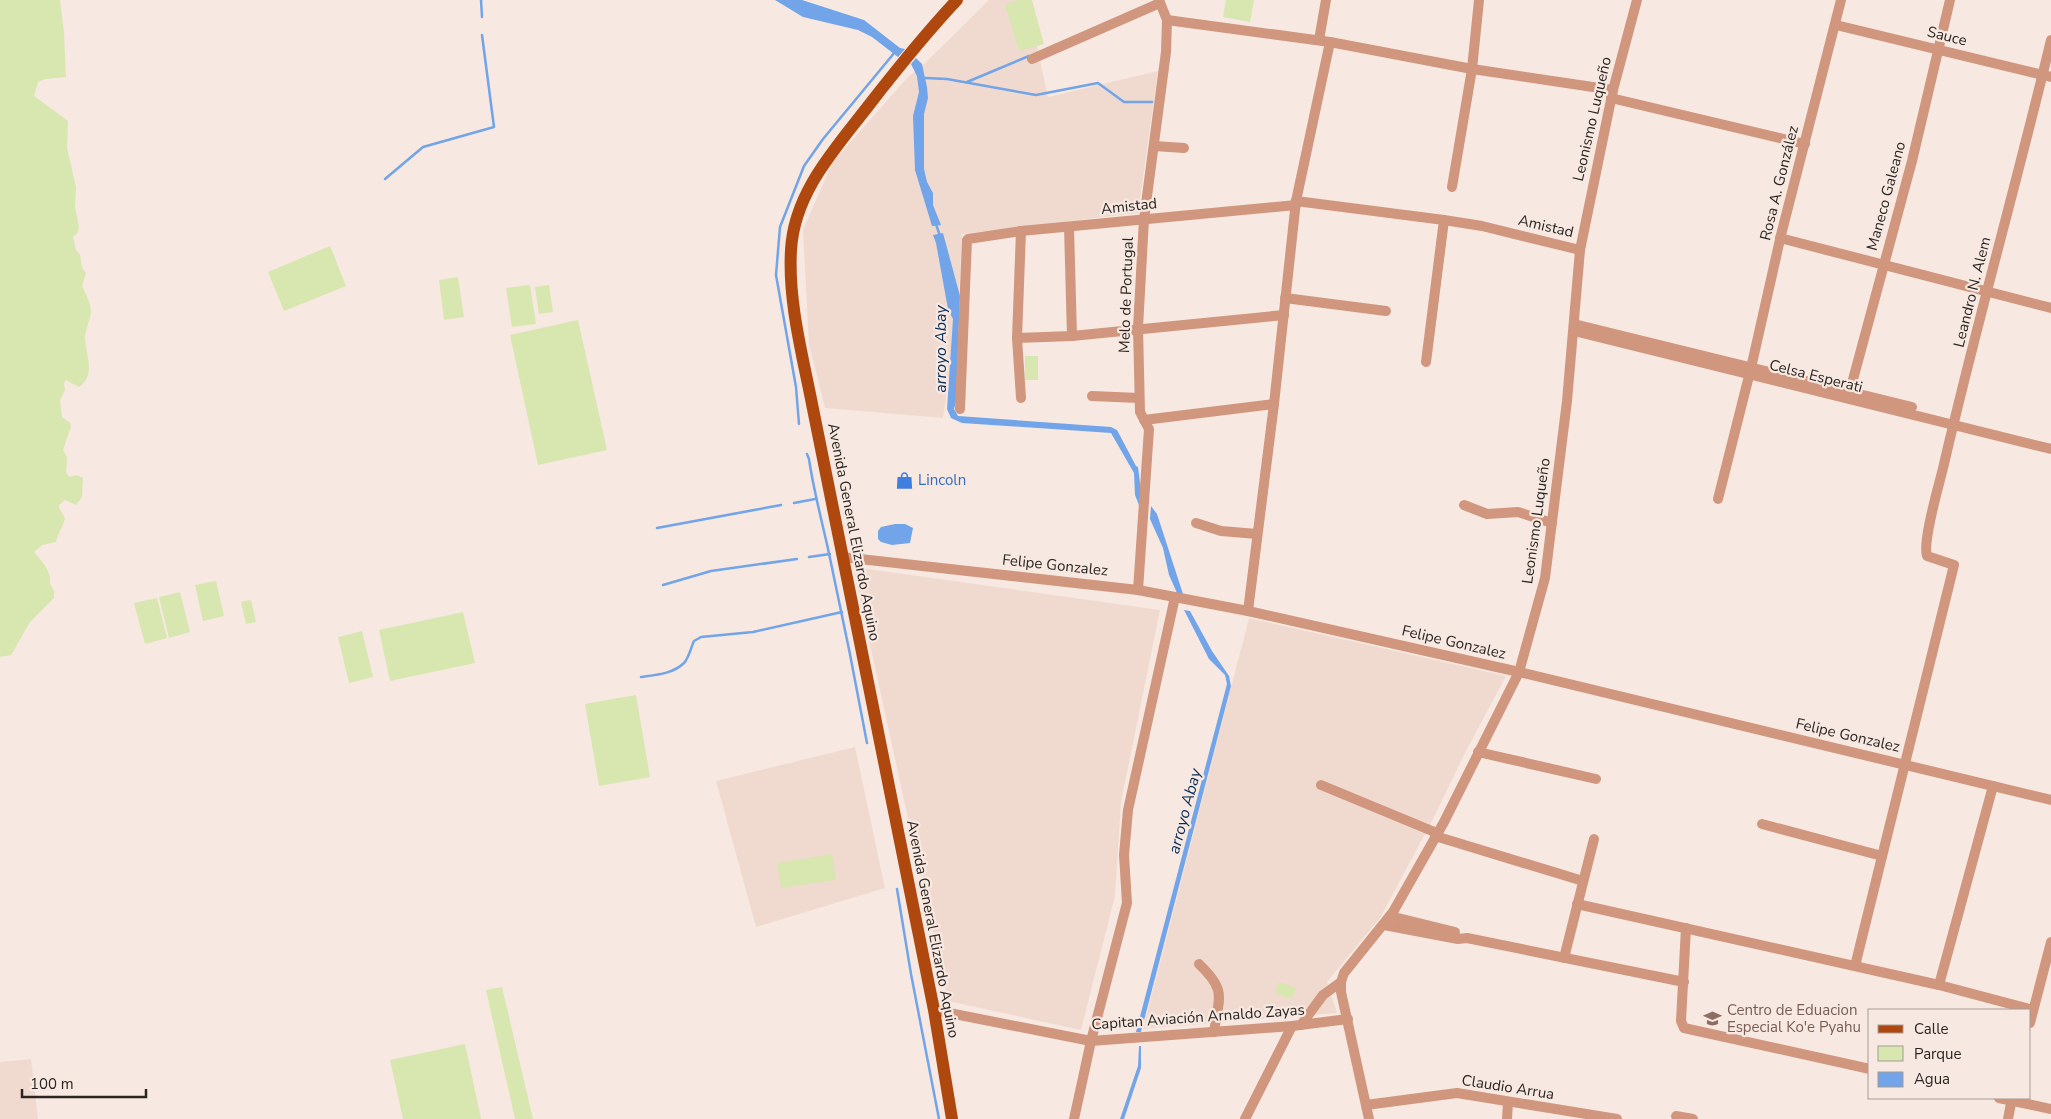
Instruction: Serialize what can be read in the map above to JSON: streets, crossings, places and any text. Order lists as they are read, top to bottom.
{
  "streets": {
    "main road": ["Avenida General Elizardo Aquino"],
    "street": [
      "Sauce",
      "Leonismo Luqueño",
      "Rosa A. González",
      "Maneco Galeano",
      "Amistad",
      "Leandro N. Alem",
      "Melo de Portugal",
      "Celsa Esperati",
      "Felipe Gonzalez",
      "Capitan Aviación Arnaldo Zayas",
      "Claudio Arrua"
    ]
  },
  "crossings": [
    ["Sauce", "Rosa A. González"],
    ["Sauce", "Maneco Galeano"],
    ["Sauce", "Leandro N. Alem"],
    ["Leonismo Luqueño", "Amistad"],
    ["Leonismo Luqueño", "Celsa Esperati"],
    ["Leonismo Luqueño", "Felipe Gonzalez"],
    ["Rosa A. González", "Celsa Esperati"],
    ["Maneco Galeano", "Celsa Esperati"],
    ["Amistad", "Melo de Portugal"],
    ["Leandro N. Alem", "Celsa Esperati"],
    ["Leandro N. Alem", "Felipe Gonzalez"],
    ["Melo de Portugal", "Felipe Gonzalez"],
    ["Avenida General Elizardo Aquino", "Felipe Gonzalez"],
    ["Avenida General Elizardo Aquino", "Capitan Aviación Arnaldo Zayas"]
  ],
  "water": ["arroyo Abay"],
  "places": {
    "shop": ["Lincoln"],
    "school or university": ["Centro de Eduacion Especial Ko'e Pyahu"]
  },
  "legend": ["Calle", "Parque", "Agua"],
  "scale_bar": "100 m"
}
